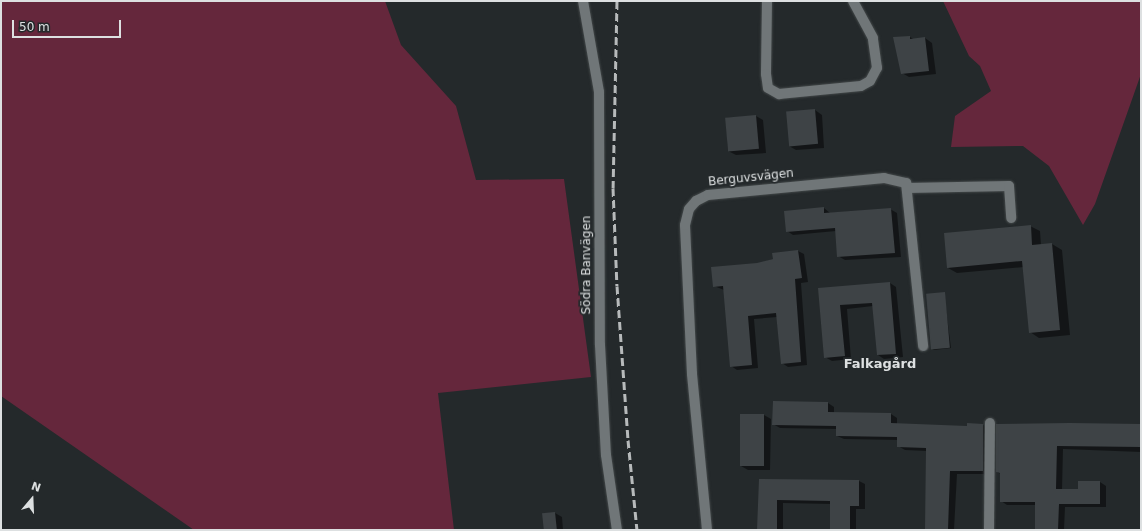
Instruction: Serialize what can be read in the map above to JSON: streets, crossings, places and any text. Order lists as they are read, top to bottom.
{
  "streets": {
    "street": ["Berguvsvägen", "Södra Banvägen"]
  },
  "districts": ["Falkagård"],
  "scale_bar": "50 m",
  "north": "top"
}
